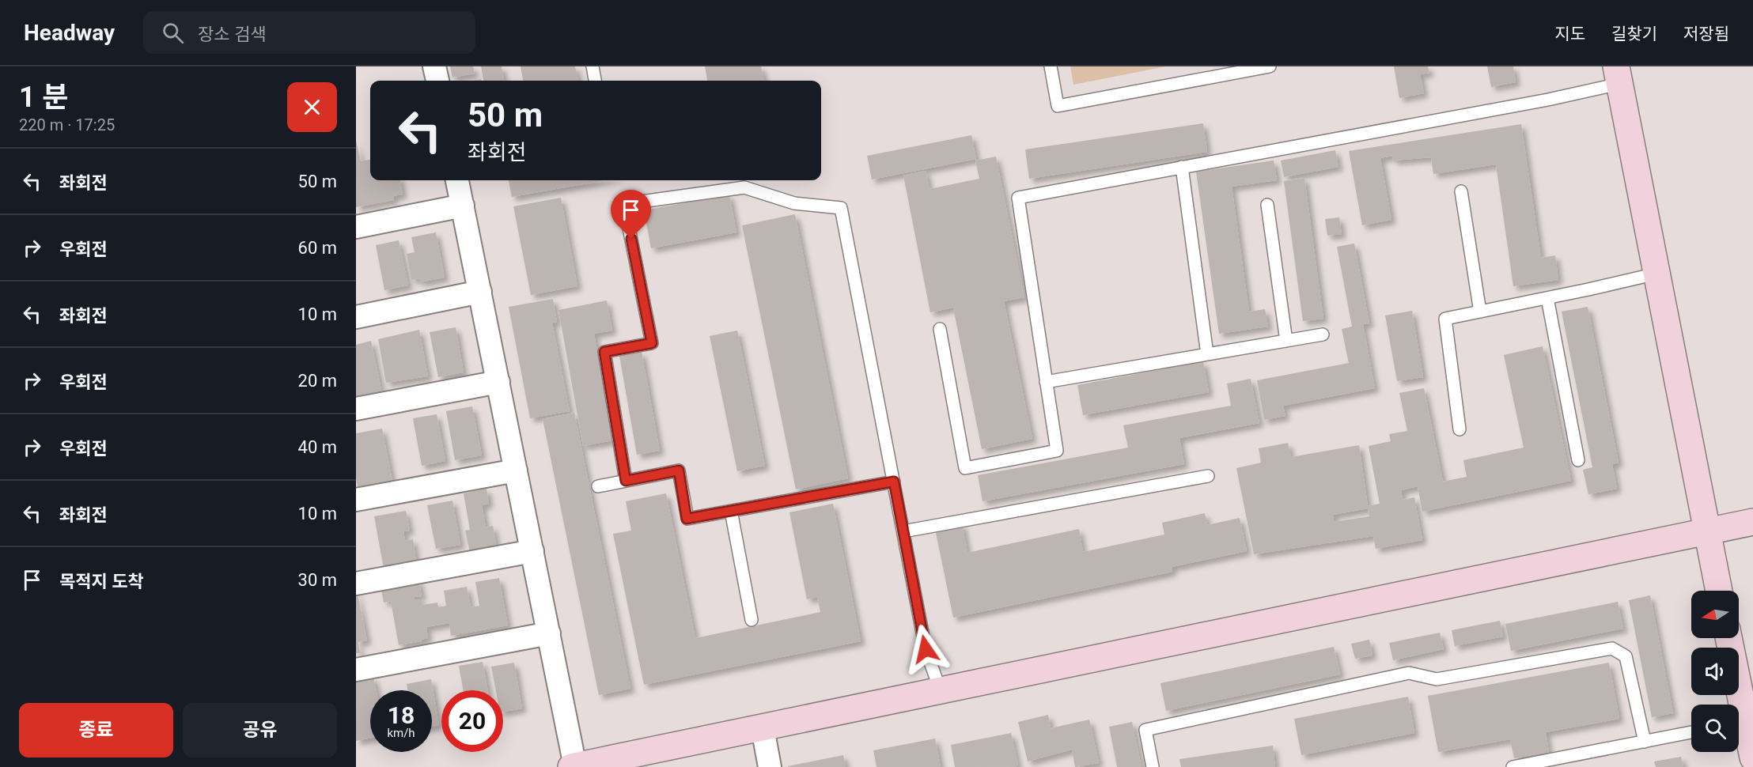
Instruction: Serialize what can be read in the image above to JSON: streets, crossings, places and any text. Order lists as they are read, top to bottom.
{
  "north": "left",
  "page": {
    "header": "Headway",
    "search": "장소 검색",
    "nav": ["지도", "길찾기", "저장됨"],
    "heading": ["1 분", "220 m · 17:25"],
    "turn": ["50 m", "좌회전"],
    "list": [
      {
        "name": "좌회전",
        "value": "50 m"
      },
      {
        "name": "우회전",
        "value": "60 m"
      },
      {
        "name": "좌회전",
        "value": "10 m"
      },
      {
        "name": "우회전",
        "value": "20 m"
      },
      {
        "name": "우회전",
        "value": "40 m"
      },
      {
        "name": "좌회전",
        "value": "10 m"
      },
      {
        "name": "목적지 도착",
        "value": "30 m"
      }
    ],
    "speed": "18 km/h",
    "limit": "20",
    "buttons": ["종료", "공유"]
  }
}
